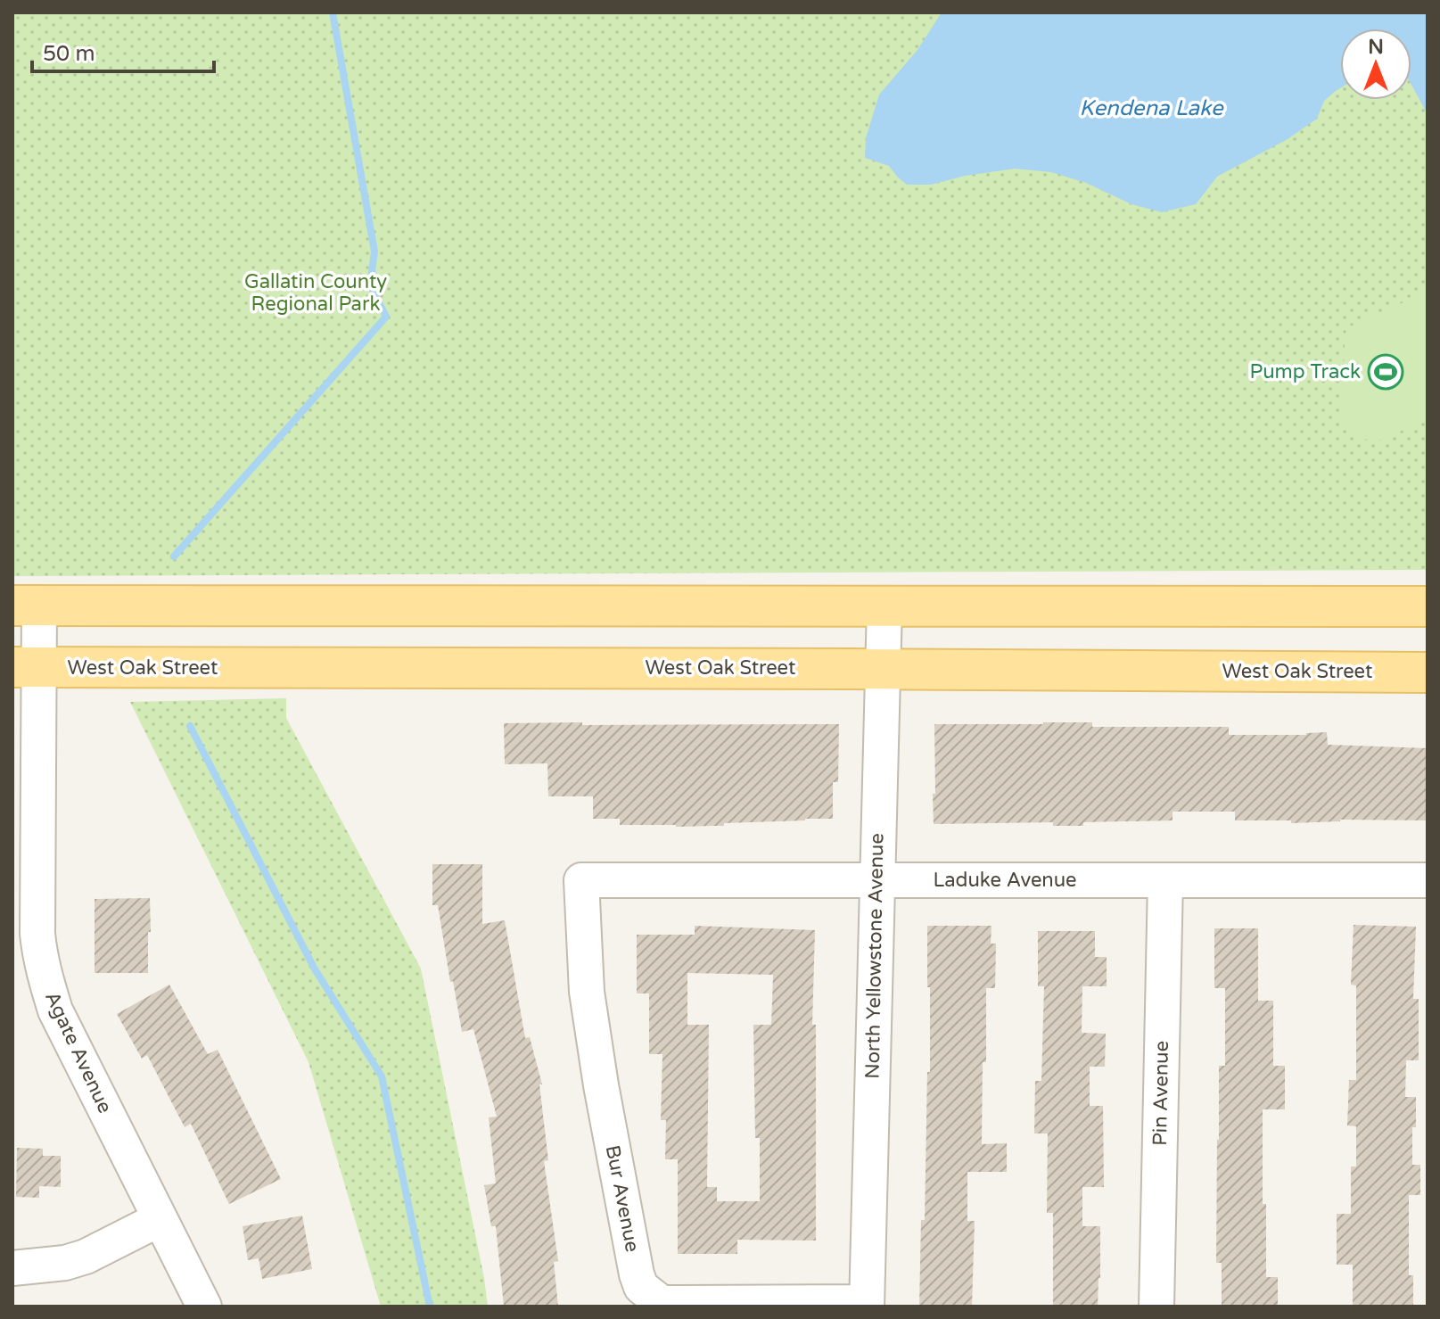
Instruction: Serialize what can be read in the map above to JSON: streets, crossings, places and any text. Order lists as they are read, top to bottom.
{
  "streets": {
    "main road": ["West Oak Street"],
    "street": [
      "Laduke Avenue",
      "North Yellowstone Avenue",
      "Agate Avenue",
      "Pin Avenue",
      "Bur Avenue"
    ]
  },
  "crossings": [
    ["West Oak Street", "North Yellowstone Avenue"],
    ["West Oak Street", "Agate Avenue"],
    ["Laduke Avenue", "North Yellowstone Avenue"],
    ["Laduke Avenue", "Pin Avenue"],
    ["Laduke Avenue", "Bur Avenue"],
    ["North Yellowstone Avenue", "Bur Avenue"]
  ],
  "water": ["Kendena Lake"],
  "parks": ["Gallatin County Regional Park"],
  "places": {
    "sports": ["Pump Track"]
  },
  "scale_bar": "50 m",
  "north": "top"
}
